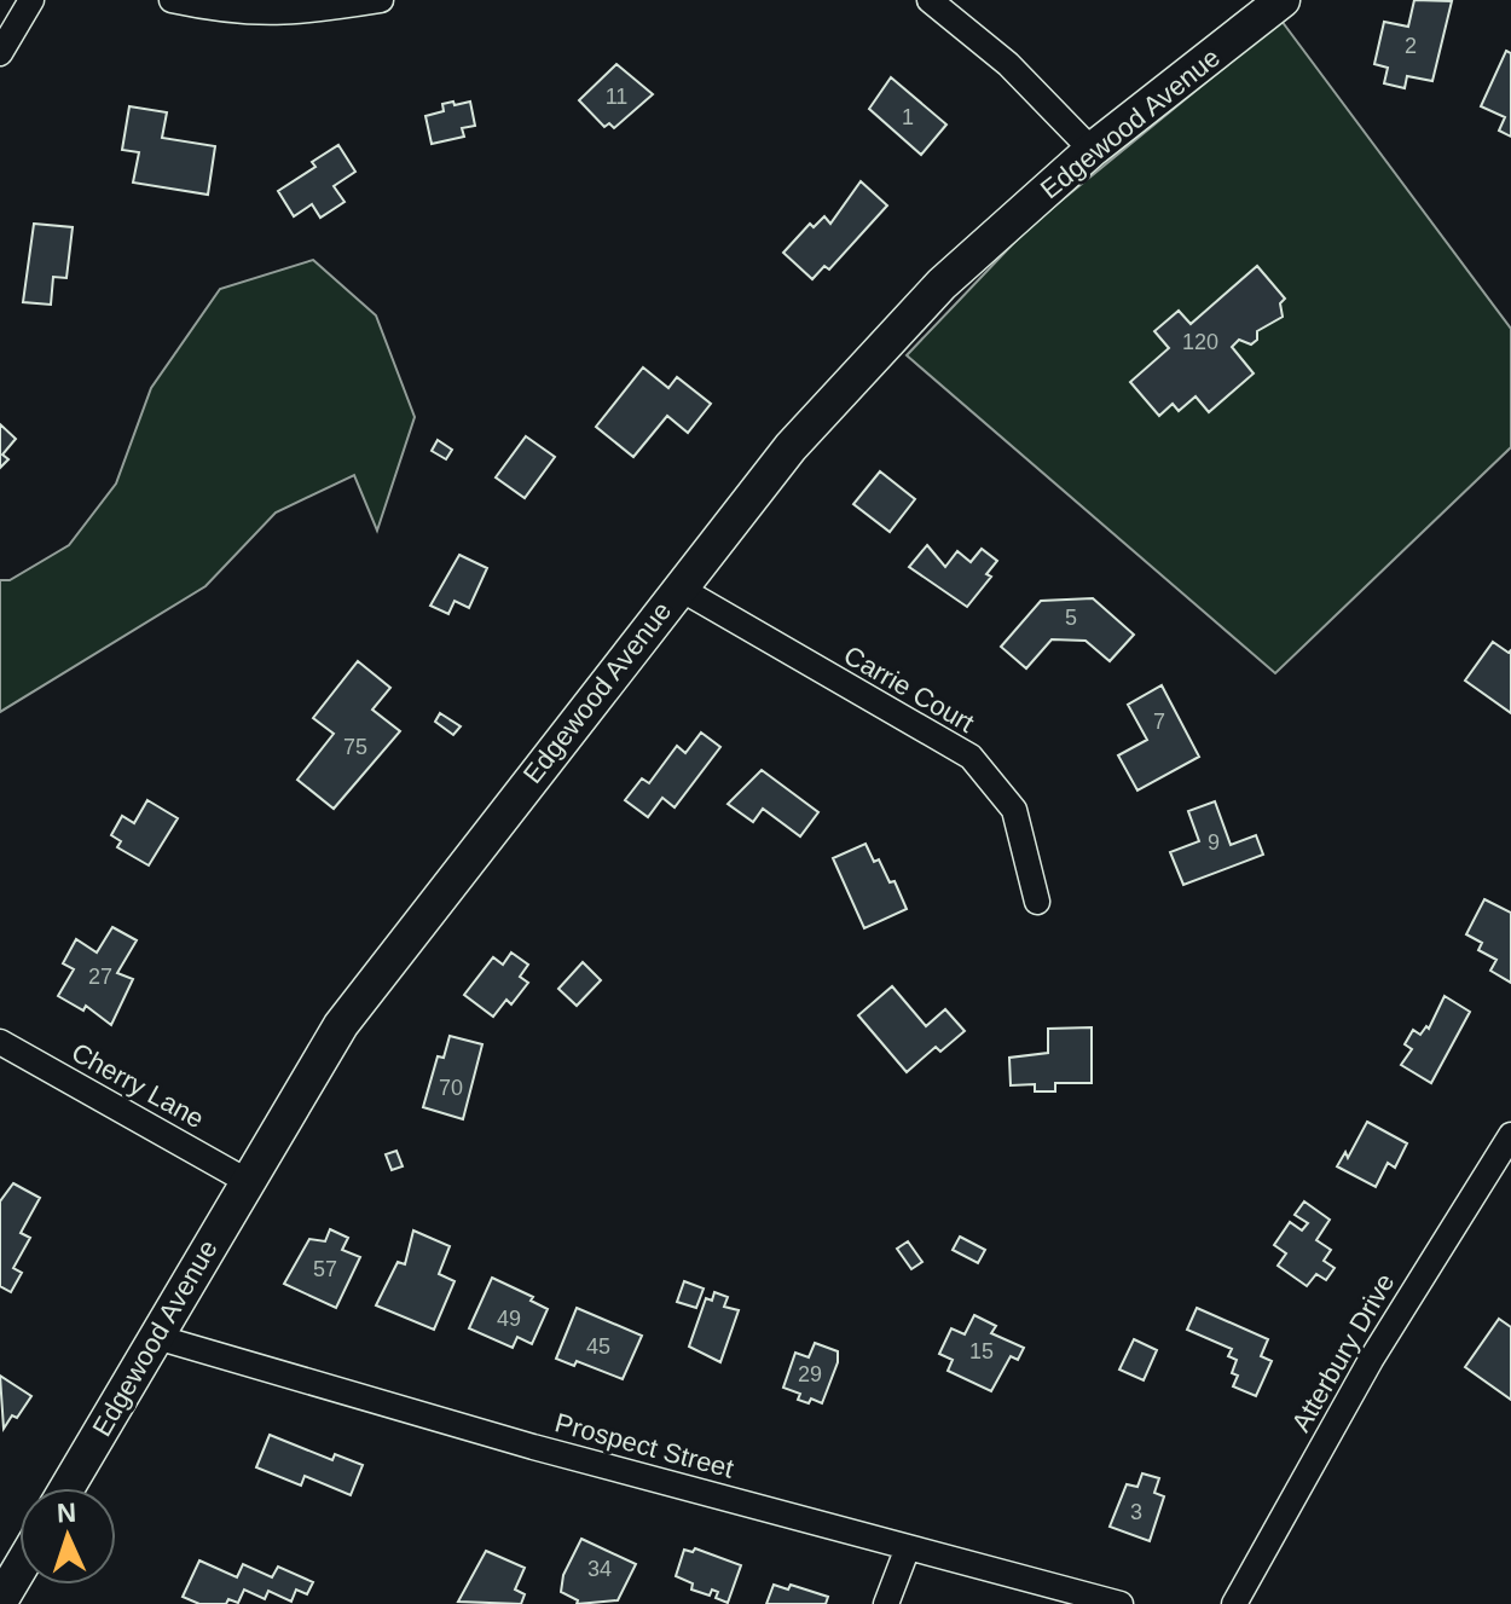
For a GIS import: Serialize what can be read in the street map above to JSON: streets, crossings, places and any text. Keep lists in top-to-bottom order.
{
  "streets": {
    "main road": ["Edgewood Avenue"],
    "street": [
      "Carrie Court",
      "Cherry Lane",
      "Atterbury Drive",
      "Prospect Street"
    ]
  },
  "crossings": [
    ["Edgewood Avenue", "Carrie Court"],
    ["Edgewood Avenue", "Cherry Lane"],
    ["Edgewood Avenue", "Prospect Street"]
  ],
  "house_numbers": [
    "2",
    "11",
    "1",
    "120",
    "5",
    "7",
    "75",
    "9",
    "27",
    "70",
    "57",
    "49",
    "45",
    "15",
    "29",
    "3",
    "34"
  ],
  "north": "top"
}
